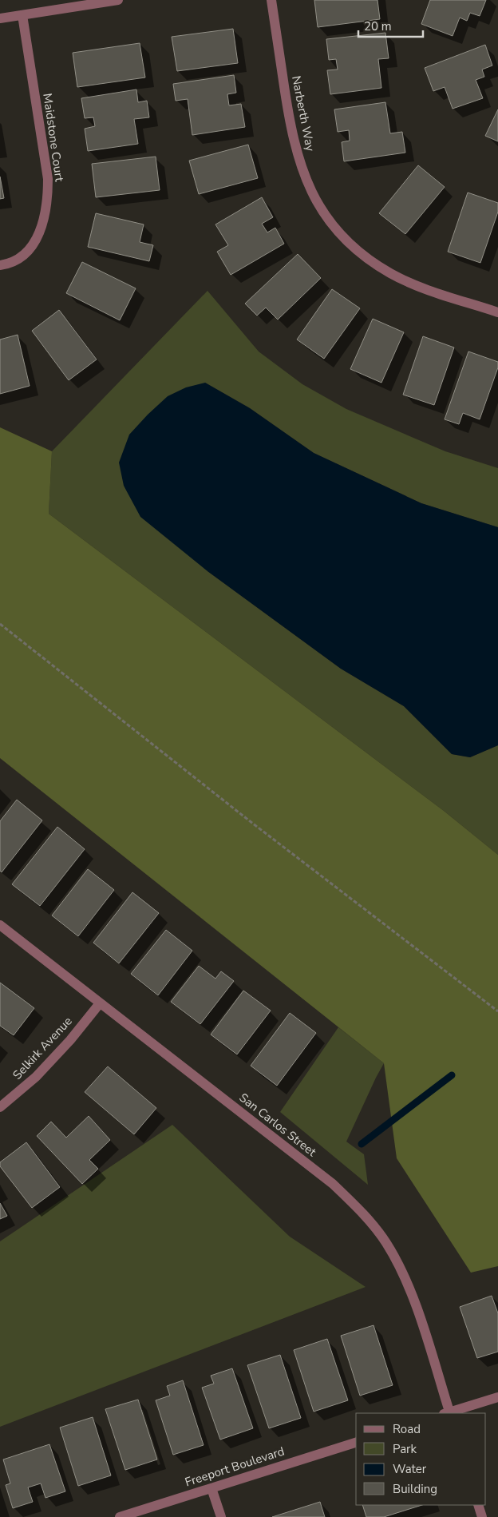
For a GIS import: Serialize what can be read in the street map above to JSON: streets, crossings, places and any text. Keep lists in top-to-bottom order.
{
  "streets": {
    "street": [
      "Narberth Way",
      "Maidstone Court",
      "Selkirk Avenue",
      "San Carlos Street",
      "Freeport Boulevard"
    ]
  },
  "crossings": [
    ["Selkirk Avenue", "San Carlos Street"]
  ],
  "legend": [
    "Road",
    "Park",
    "Water",
    "Building"
  ],
  "scale_bar": "20 m"
}
